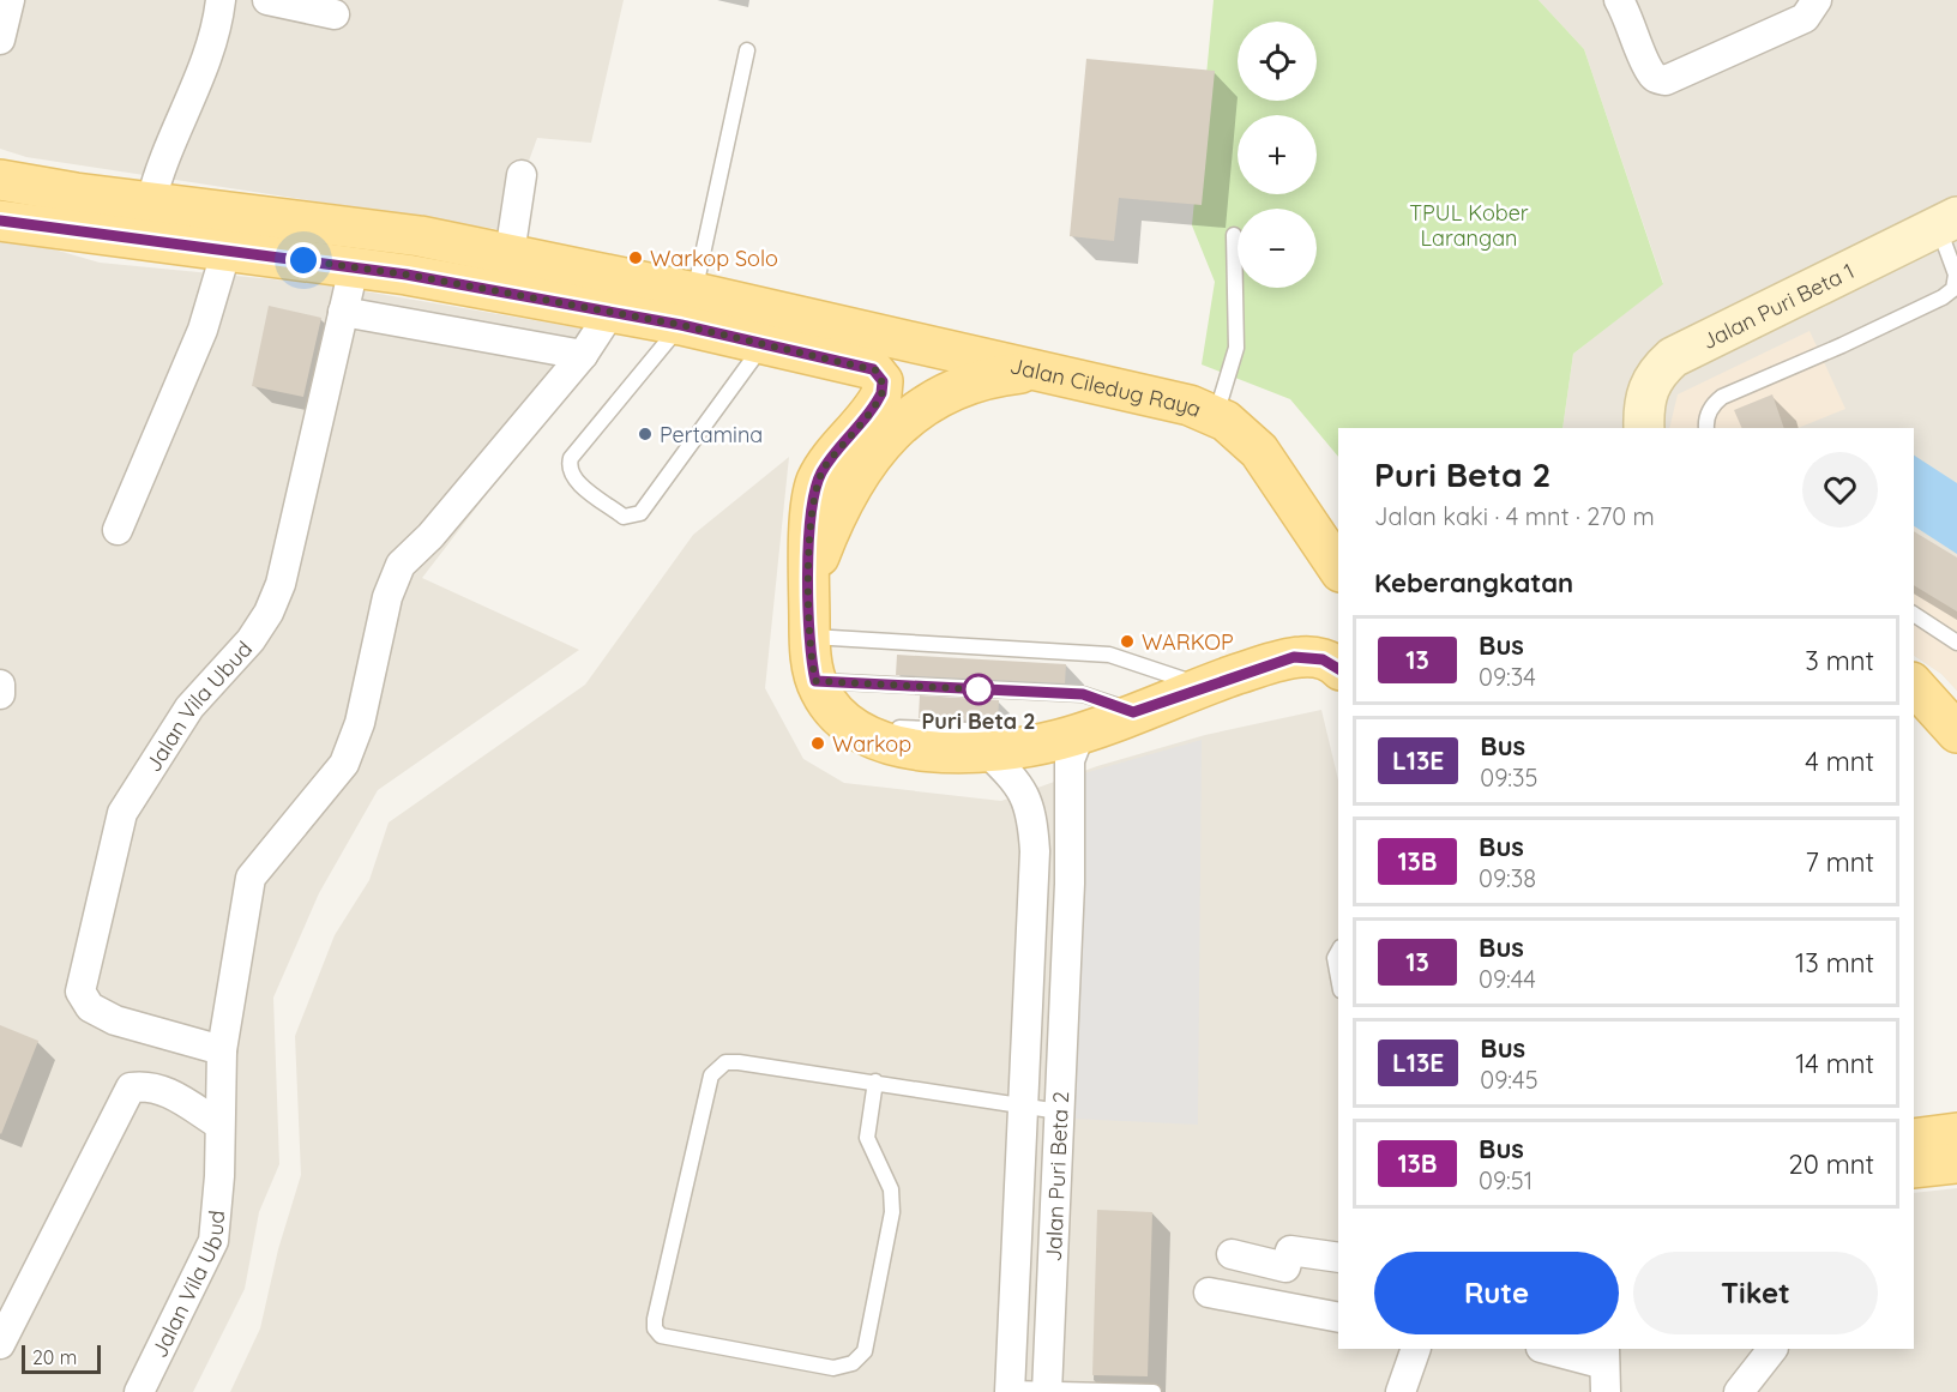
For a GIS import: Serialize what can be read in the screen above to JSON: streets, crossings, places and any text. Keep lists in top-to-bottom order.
{
  "streets": {
    "main road": ["Jalan Ciledug Raya"],
    "street": ["Jalan Puri Beta 1", "Jalan Vila Ubud", "Jalan Puri Beta 2"]
  },
  "parks": ["TPUL Kober Larangan"],
  "places": [
    "Warkop Solo",
    "Pertamina",
    "WARKOP",
    "Puri Beta 2",
    "Warkop"
  ],
  "lines": ["bus line 13"],
  "scale_bar": "20 m",
  "page": {
    "map_buttons": ["+", "−"],
    "heading": [
      ["Puri Beta 2", "Jalan kaki · 4 mnt · 270 m"],
      "Keberangkatan"
    ],
    "list": [
      {
        "mark": "13",
        "name": "Bus",
        "note": "09:34",
        "value": "3 mnt"
      },
      {
        "mark": "L13E",
        "name": "Bus",
        "note": "09:35",
        "value": "4 mnt"
      },
      {
        "mark": "13B",
        "name": "Bus",
        "note": "09:38",
        "value": "7 mnt"
      },
      {
        "mark": "13",
        "name": "Bus",
        "note": "09:44",
        "value": "13 mnt"
      },
      {
        "mark": "L13E",
        "name": "Bus",
        "note": "09:45",
        "value": "14 mnt"
      },
      {
        "mark": "13B",
        "name": "Bus",
        "note": "09:51",
        "value": "20 mnt"
      }
    ],
    "buttons": ["Rute", "Tiket"],
    "scale": "20 m"
  }
}
